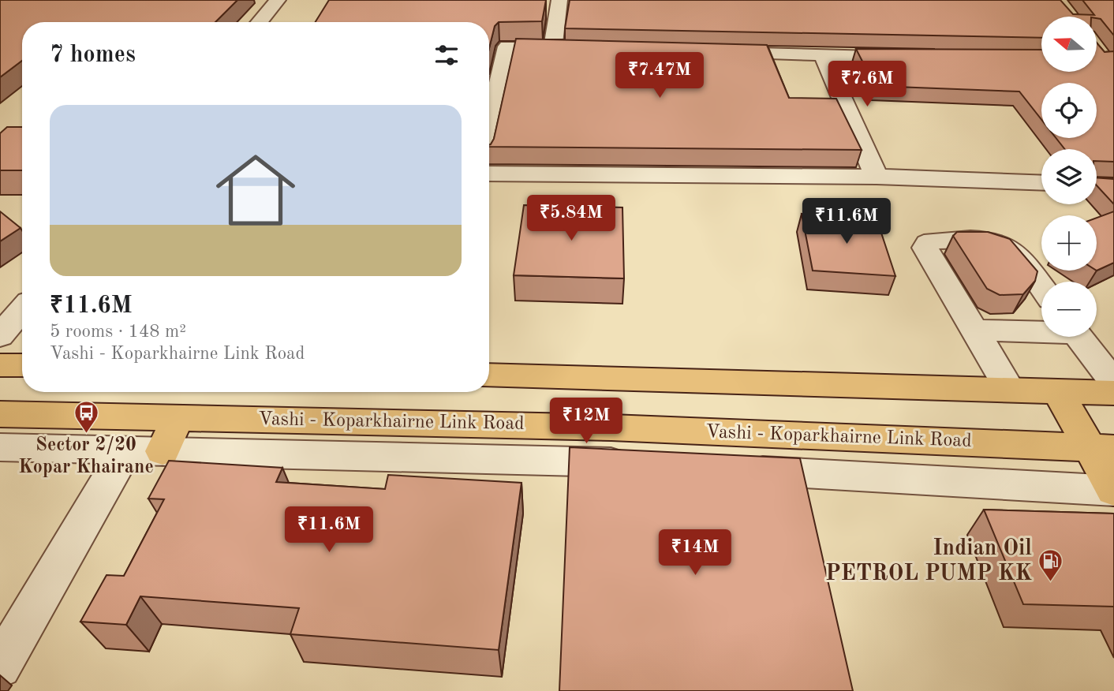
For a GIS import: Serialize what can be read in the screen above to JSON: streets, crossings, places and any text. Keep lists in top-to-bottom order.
{
  "streets": {
    "main road": ["Vashi - Koparkhairne Link Road"]
  },
  "places": {
    "bus stop": ["Sector 2/20 Kopar Khairane"],
    "fuel station": ["Indian Oil PETROL PUMP KK"]
  },
  "north": "left",
  "page": {
    "map_buttons": ["+", "−"],
    "heading": "7 homes",
    "price": [
      "₹7.47M",
      "₹7.6M",
      "₹5.84M",
      "₹11.6M",
      "₹12M",
      "₹11.6M",
      "₹14M"
    ],
    "list": [
      {
        "name": "₹11.6M",
        "note": "5 rooms · 148 m² · Vashi - Koparkhairne Link Road"
      }
    ]
  }
}
